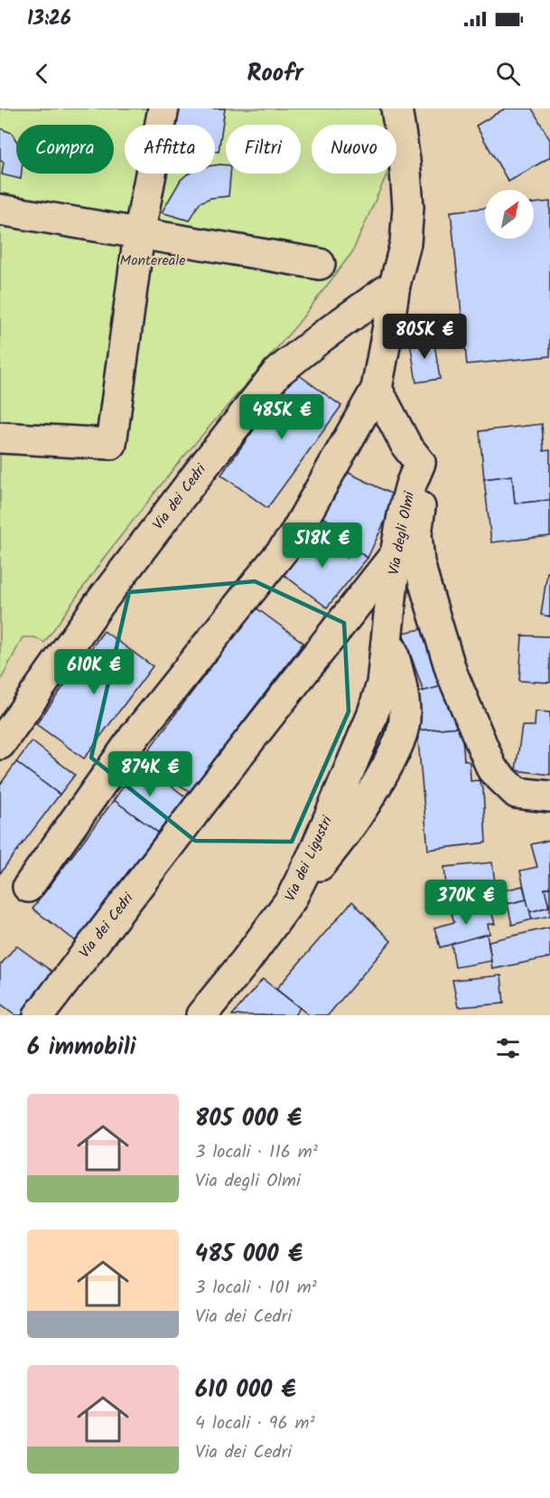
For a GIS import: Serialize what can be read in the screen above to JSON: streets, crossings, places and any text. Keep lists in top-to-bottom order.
{
  "streets": {
    "street": ["Via dei Cedri", "Via degli Olmi", "Via dei Ligustri"]
  },
  "crossings": [
    ["Via dei Cedri", "Via degli Olmi"],
    ["Via degli Olmi", "Via dei Ligustri"]
  ],
  "parks": ["Montereale"],
  "north": "top right",
  "page": {
    "status": "13:26",
    "header": "Roofr",
    "chip": [
      "Compra",
      "Affitta",
      "Filtri",
      "Nuovo"
    ],
    "price": [
      "805K €",
      "485K €",
      "518K €",
      "610K €",
      "874K €",
      "370K €"
    ],
    "heading": "6 immobili",
    "list": [
      {
        "name": "805 000 €",
        "note": "3 locali · 116 m² · Via degli Olmi"
      },
      {
        "name": "485 000 €",
        "note": "3 locali · 101 m² · Via dei Cedri"
      },
      {
        "name": "610 000 €",
        "note": "4 locali · 96 m² · Via dei Cedri"
      }
    ]
  }
}
